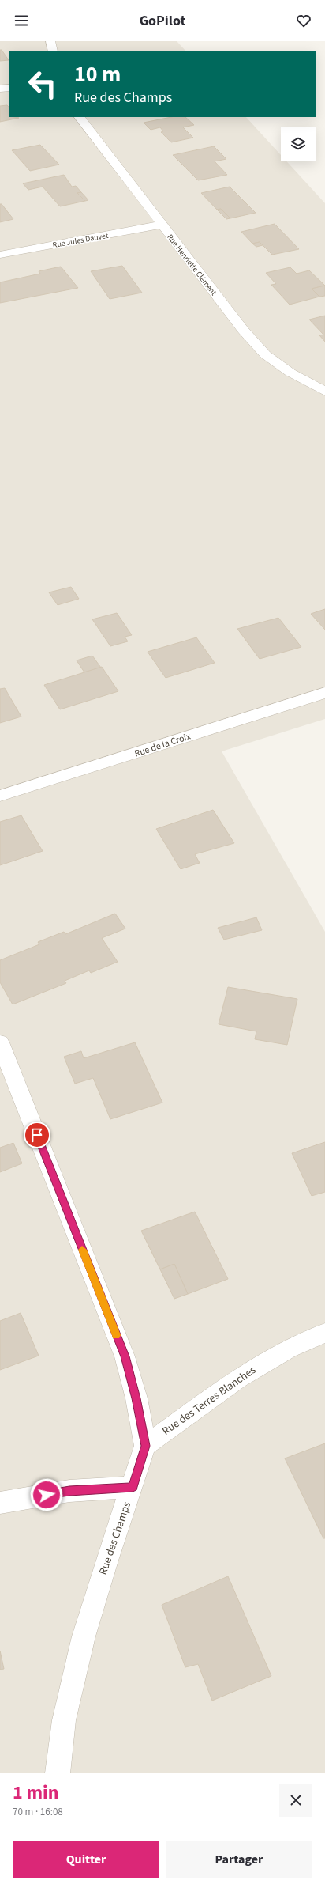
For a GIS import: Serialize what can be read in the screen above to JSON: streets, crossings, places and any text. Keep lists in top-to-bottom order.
{
  "streets": {
    "street": [
      "Rue Jules Dauvet",
      "Rue Henriette Clément",
      "Rue de la Croix",
      "Rue des Terres Blanches",
      "Rue des Champs"
    ]
  },
  "crossings": [
    ["Rue Jules Dauvet", "Rue Henriette Clément"],
    ["Rue des Terres Blanches", "Rue des Champs"]
  ],
  "page": {
    "header": "GoPilot",
    "turn": ["10 m", "Rue des Champs"],
    "heading": ["1 min", "70 m · 16:08"],
    "buttons": ["Quitter", "Partager"]
  }
}
